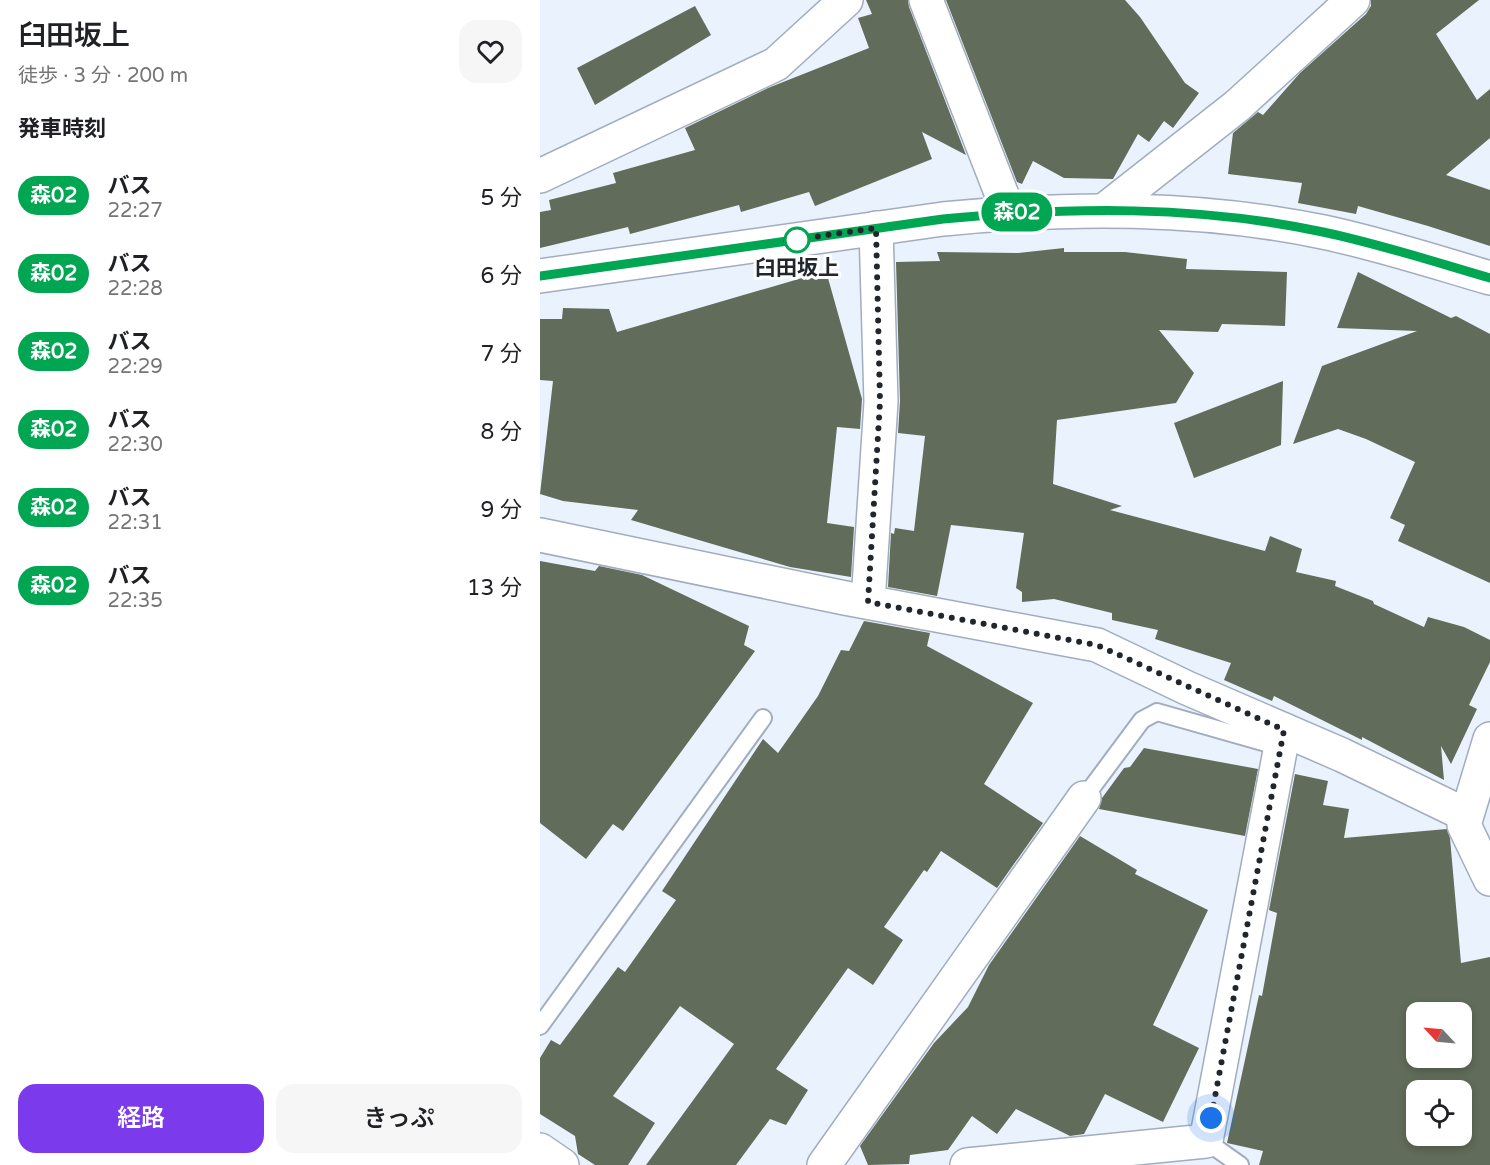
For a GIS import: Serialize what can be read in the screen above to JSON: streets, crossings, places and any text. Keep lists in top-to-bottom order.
{
  "places": ["臼田坂上"],
  "lines": ["bus line 森02"],
  "north": "top left",
  "page": {
    "heading": [
      ["臼田坂上", "徒歩 · 3 分 · 200 m"],
      "発車時刻"
    ],
    "on_map": "森02",
    "list": [
      {
        "mark": "森02",
        "name": "バス",
        "note": "22:27",
        "value": "5 分"
      },
      {
        "mark": "森02",
        "name": "バス",
        "note": "22:28",
        "value": "6 分"
      },
      {
        "mark": "森02",
        "name": "バス",
        "note": "22:29",
        "value": "7 分"
      },
      {
        "mark": "森02",
        "name": "バス",
        "note": "22:30",
        "value": "8 分"
      },
      {
        "mark": "森02",
        "name": "バス",
        "note": "22:31",
        "value": "9 分"
      },
      {
        "mark": "森02",
        "name": "バス",
        "note": "22:35",
        "value": "13 分"
      }
    ],
    "buttons": ["経路", "きっぷ"]
  }
}
